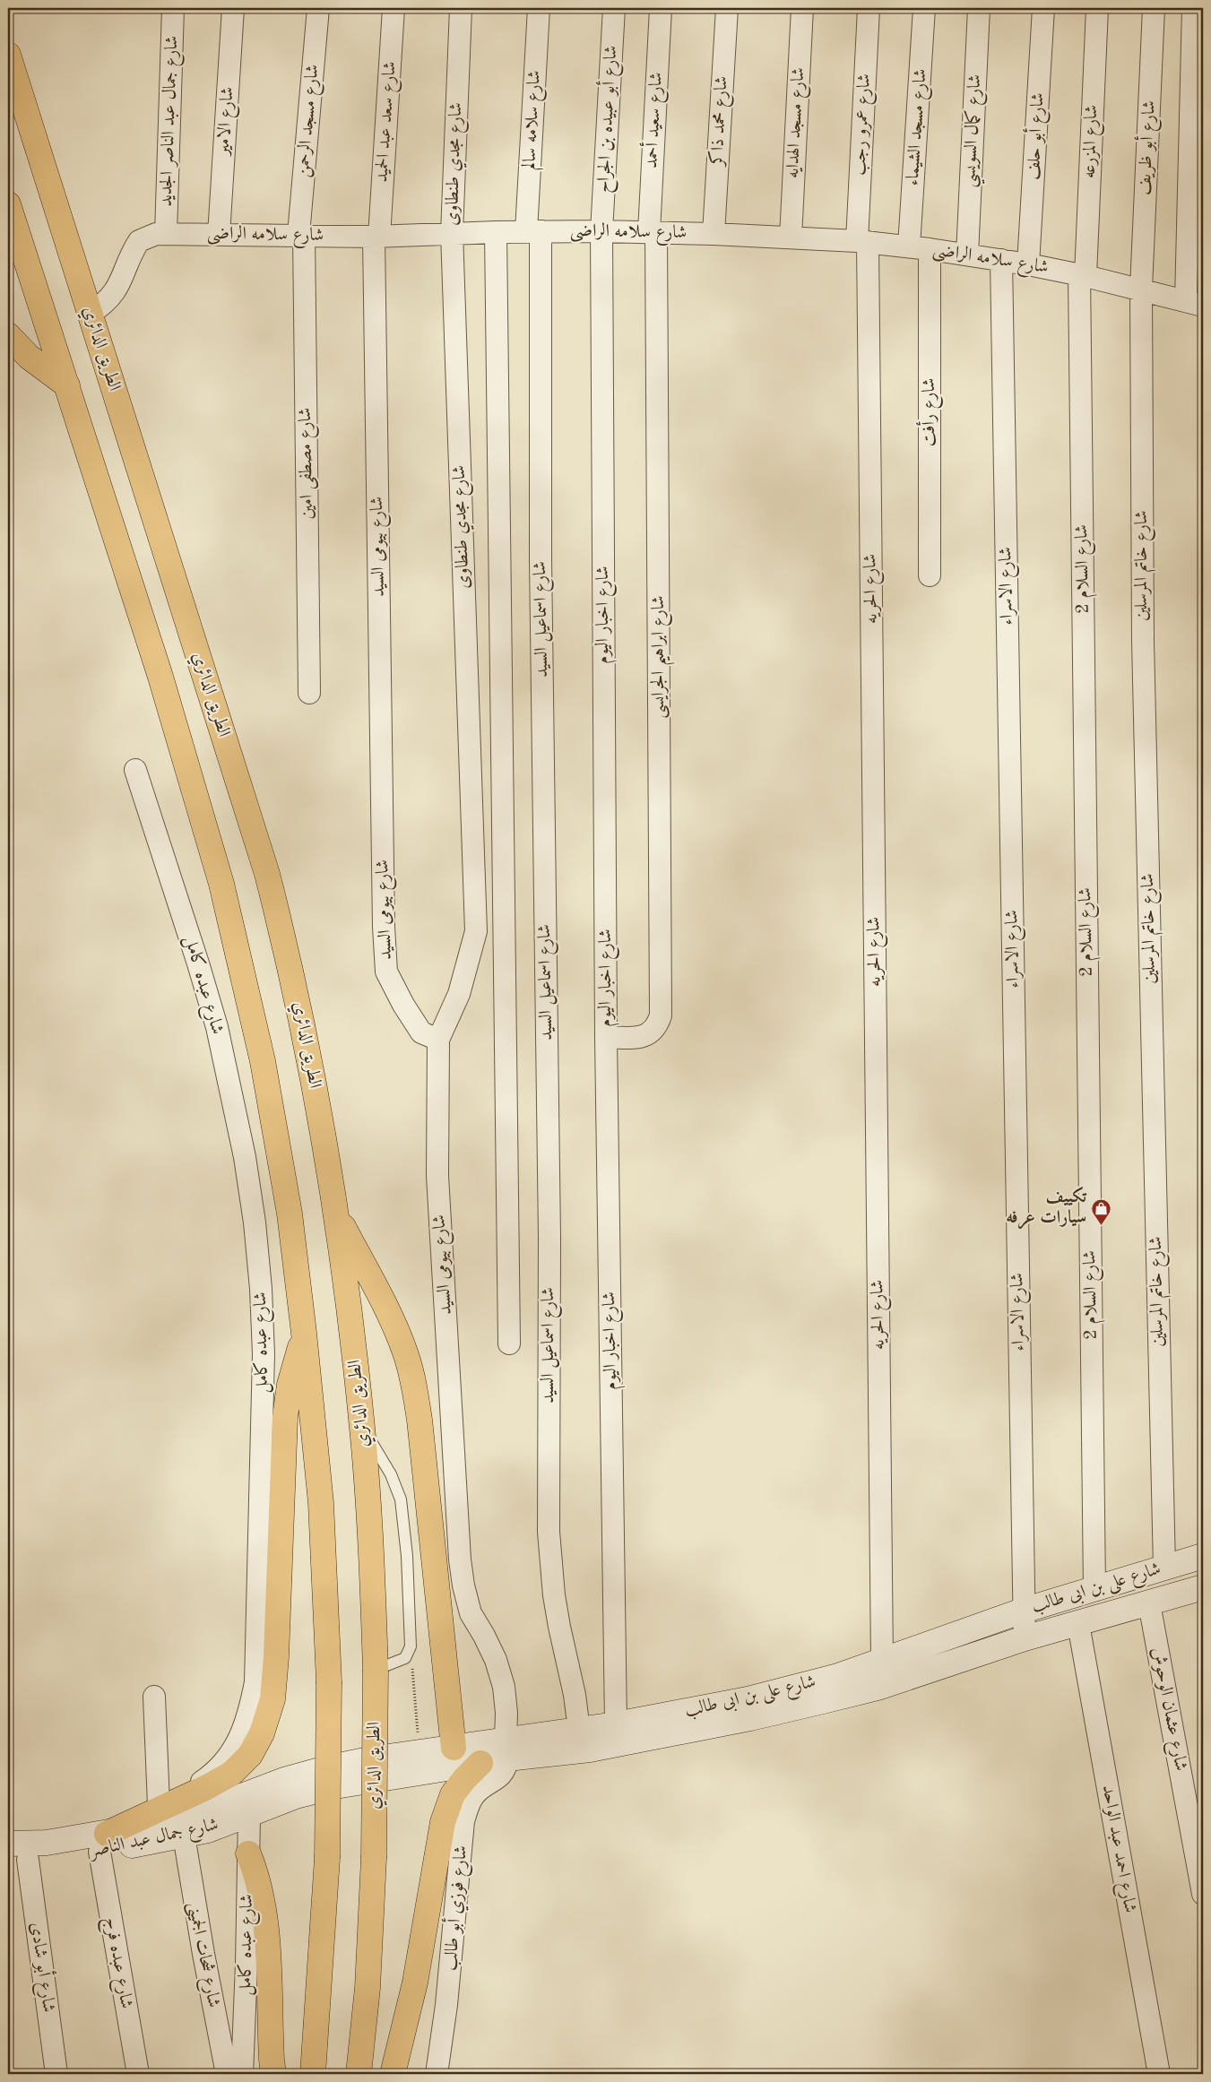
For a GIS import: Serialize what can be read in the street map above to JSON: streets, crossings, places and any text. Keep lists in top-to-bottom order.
{
  "streets": {
    "highway": ["الطريق الدائري"],
    "street": [
      "شارع أبو عبيده بن الجراح",
      "شارع سلامه سالم",
      "شارع سعيد أحمد",
      "شارع جمال عبد الناصر الجديد",
      "شارع الامير",
      "شارع مسجد الرحمن",
      "شارع محمد ذاكر",
      "شارع سعد عبد الحميد",
      "شارع مسجد الهدايه",
      "شارع عمرو رجب",
      "شارع مسجد الشيماء",
      "شارع كمال السويسي",
      "شارع أبو حلف",
      "شارع المزرعه",
      "شارع أبو ظريف",
      "شارع مجدي طنطاوى",
      "شارع سلامه الراضى",
      "شارع رأفت",
      "شارع مصطفى امين",
      "شارع بيومى السيد",
      "شارع خاتم المرسلين",
      "شارع السلام 2",
      "شارع الاسراء",
      "شارع الحريه",
      "شارع اخبار اليوم",
      "شارع اسماعيل السيد",
      "شارع ابراهيم الجرايسى",
      "شارع عبده كامل",
      "شارع على بن ابى طالب",
      "شارع عثمان الوحوش",
      "شارع جمال عبد الناصر",
      "شارع احمد عبد الواحد",
      "شارع فوزي أبو طالب",
      "شارع شحات الجمينى",
      "شارع عبده فرج",
      "شارع أبو شادى"
    ]
  },
  "crossings": [
    ["شارع أبو عبيده بن الجراح", "شارع سلامه الراضى"],
    ["شارع أبو عبيده بن الجراح", "شارع اخبار اليوم"],
    ["شارع سلامه سالم", "شارع سلامه الراضى"],
    ["شارع سلامه سالم", "شارع اسماعيل السيد"],
    ["شارع سعيد أحمد", "شارع سلامه الراضى"],
    ["شارع سعيد أحمد", "شارع ابراهيم الجرايسى"],
    ["شارع جمال عبد الناصر الجديد", "شارع سلامه الراضى"],
    ["شارع الامير", "شارع سلامه الراضى"],
    ["شارع مسجد الرحمن", "شارع سلامه الراضى"],
    ["شارع مسجد الرحمن", "شارع مصطفى امين"],
    ["شارع محمد ذاكر", "شارع سلامه الراضى"],
    ["شارع سعد عبد الحميد", "شارع سلامه الراضى"],
    ["شارع سعد عبد الحميد", "شارع بيومى السيد"],
    ["شارع مسجد الهدايه", "شارع سلامه الراضى"],
    ["شارع عمرو رجب", "شارع سلامه الراضى"],
    ["شارع عمرو رجب", "شارع الحريه"],
    ["شارع مسجد الشيماء", "شارع سلامه الراضى"],
    ["شارع مسجد الشيماء", "شارع رأفت"],
    ["شارع كمال السويسي", "شارع سلامه الراضى"],
    ["شارع أبو حلف", "شارع سلامه الراضى"],
    ["شارع المزرعه", "شارع سلامه الراضى"],
    ["شارع المزرعه", "شارع السلام 2"],
    ["شارع أبو ظريف", "شارع سلامه الراضى"],
    ["شارع أبو ظريف", "شارع خاتم المرسلين"],
    ["شارع مجدي طنطاوى", "شارع سلامه الراضى"],
    ["شارع مجدي طنطاوى", "شارع بيومى السيد"],
    ["شارع سلامه الراضى", "الطريق الدائري"],
    ["شارع سلامه الراضى", "شارع رأفت"],
    ["شارع سلامه الراضى", "شارع مصطفى امين"],
    ["شارع سلامه الراضى", "شارع بيومى السيد"],
    ["شارع سلامه الراضى", "شارع خاتم المرسلين"],
    ["شارع سلامه الراضى", "شارع السلام 2"],
    ["شارع سلامه الراضى", "شارع الاسراء"],
    ["شارع سلامه الراضى", "شارع الحريه"],
    ["شارع سلامه الراضى", "شارع اخبار اليوم"],
    ["شارع سلامه الراضى", "شارع اسماعيل السيد"],
    ["شارع سلامه الراضى", "شارع ابراهيم الجرايسى"],
    ["شارع بيومى السيد", "شارع على بن ابى طالب"],
    ["شارع بيومى السيد", "شارع فوزي أبو طالب"],
    ["شارع خاتم المرسلين", "شارع على بن ابى طالب"],
    ["شارع السلام 2", "شارع على بن ابى طالب"],
    ["شارع الاسراء", "شارع على بن ابى طالب"],
    ["شارع الحريه", "شارع على بن ابى طالب"],
    ["شارع اخبار اليوم", "شارع ابراهيم الجرايسى"],
    ["شارع اخبار اليوم", "شارع على بن ابى طالب"],
    ["شارع اسماعيل السيد", "شارع على بن ابى طالب"],
    ["شارع عبده كامل", "شارع جمال عبد الناصر"],
    ["شارع عبده كامل", "شارع عبده فرج"],
    ["شارع على بن ابى طالب", "شارع عثمان الوحوش"],
    ["شارع على بن ابى طالب", "شارع جمال عبد الناصر"],
    ["شارع على بن ابى طالب", "شارع احمد عبد الواحد"],
    ["شارع على بن ابى طالب", "شارع فوزي أبو طالب"],
    ["شارع جمال عبد الناصر", "شارع شحات الجمينى"],
    ["شارع جمال عبد الناصر", "شارع عبده فرج"],
    ["شارع جمال عبد الناصر", "شارع أبو شادى"]
  ],
  "places": {
    "shop": ["تكييف سيارات عرفه"]
  }
}
